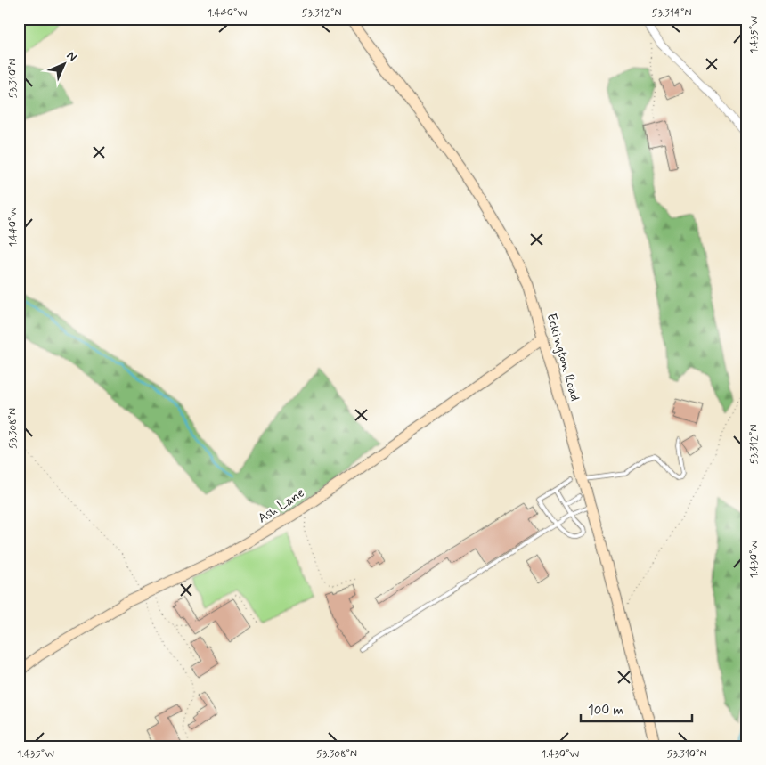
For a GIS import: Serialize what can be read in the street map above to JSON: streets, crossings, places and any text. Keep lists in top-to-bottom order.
{
  "streets": {
    "main road": ["Eckington Road", "Ash Lane"]
  },
  "crossings": [
    ["Eckington Road", "Ash Lane"]
  ],
  "scale_bar": "100 m",
  "north": "top right",
  "coordinates": [
    "1.440°W",
    "53.312°N",
    "53.314°N",
    "1.435°W",
    "53.310°N",
    "53.308°N",
    "1.430°W"
  ]
}
